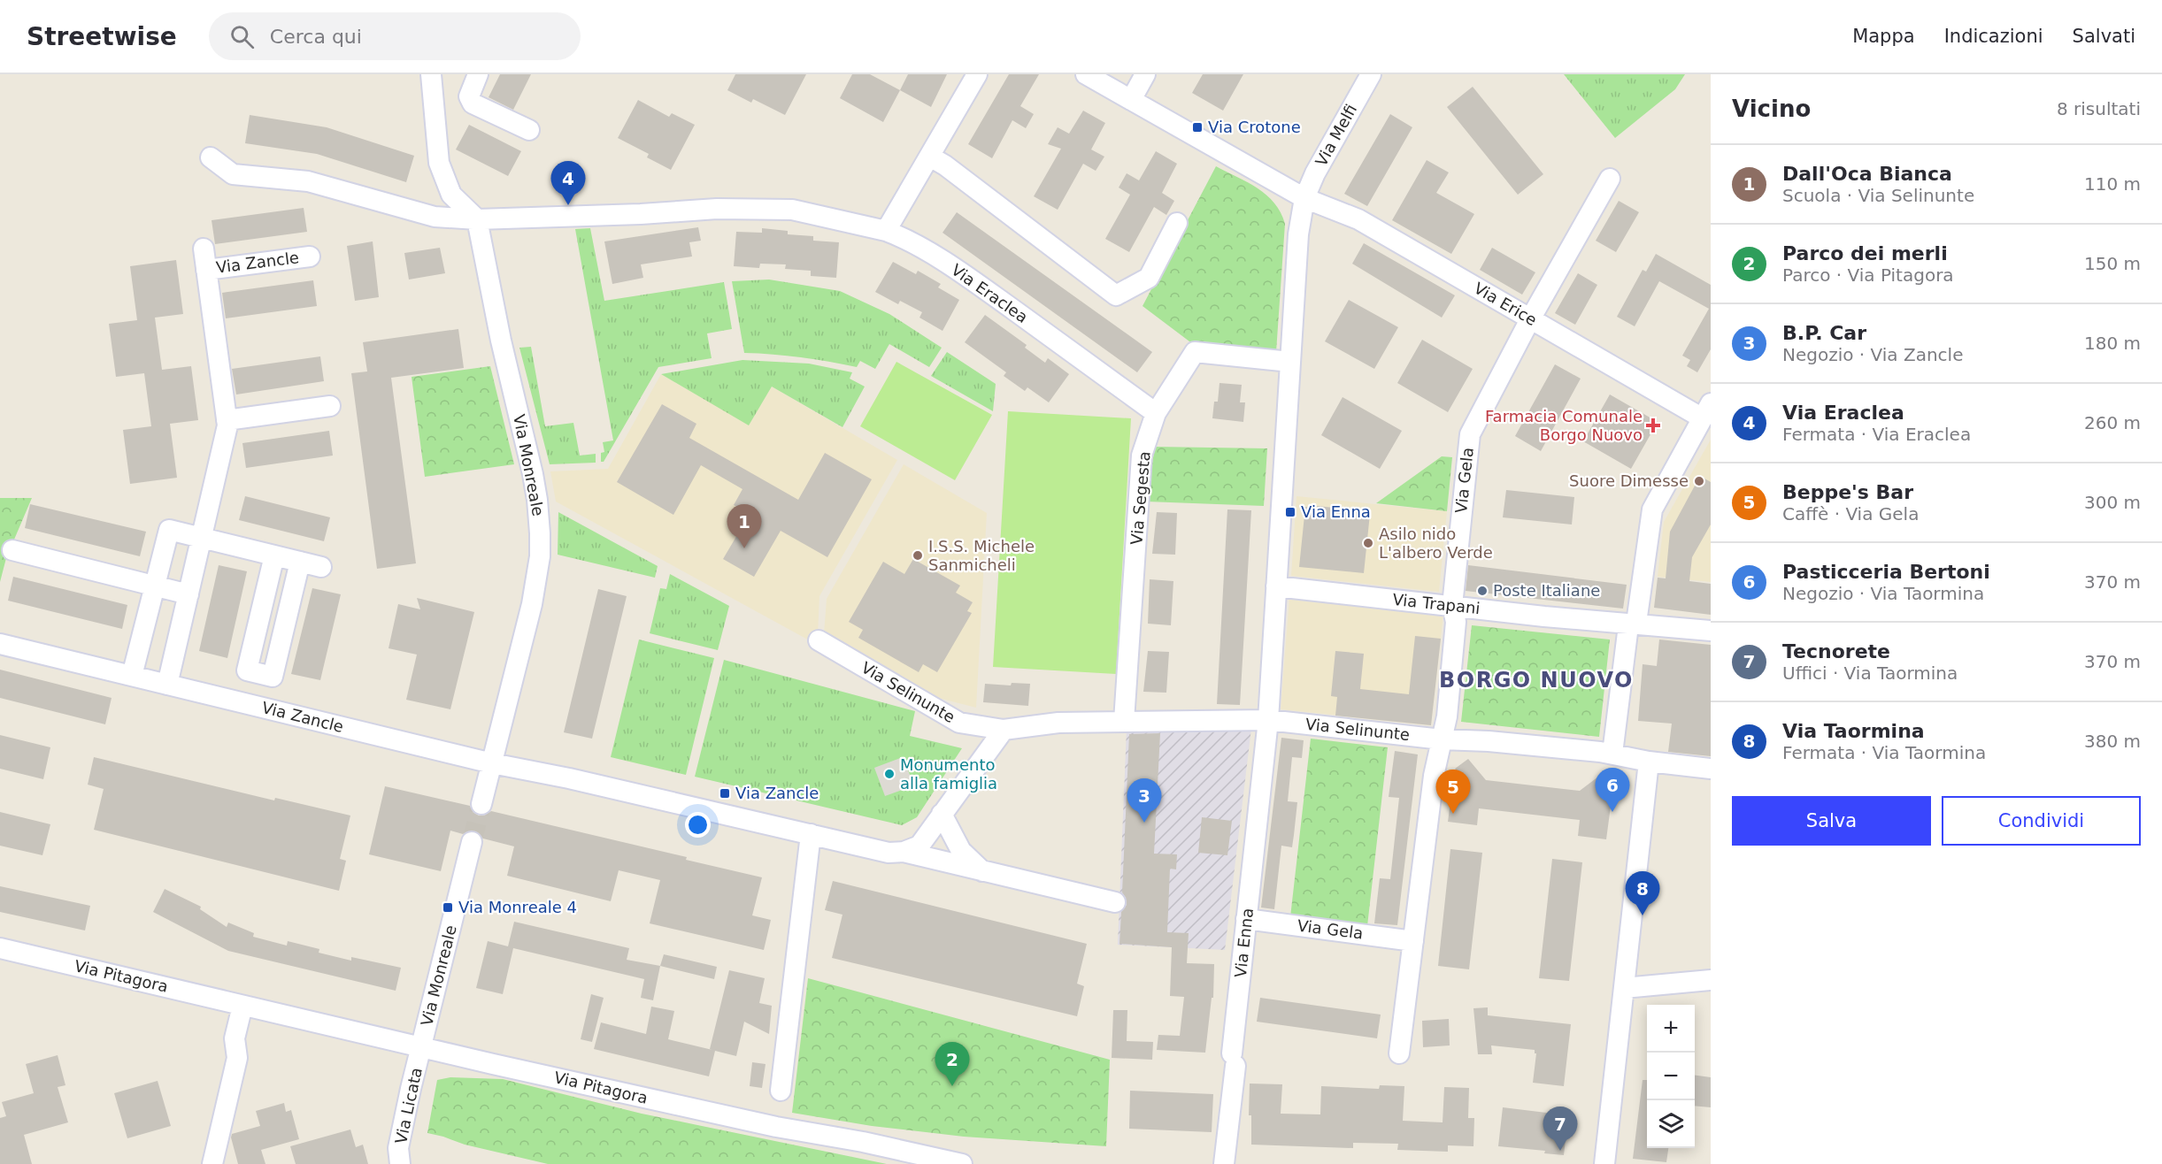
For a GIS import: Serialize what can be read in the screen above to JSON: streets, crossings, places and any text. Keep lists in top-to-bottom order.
{
  "streets": {
    "street": [
      "Via Melfi",
      "Via Zancle",
      "Via Eraclea",
      "Via Erice",
      "Via Monreale",
      "Via Gela",
      "Via Segesta",
      "Via Trapani",
      "Via Selinunte",
      "Via Enna",
      "Via Pitagora",
      "Via Licata"
    ]
  },
  "crossings": [
    ["Via Melfi", "Via Erice"],
    ["Via Melfi", "Via Enna"],
    ["Via Zancle", "Via Monreale"],
    ["Via Eraclea", "Via Monreale"],
    ["Via Eraclea", "Via Segesta"],
    ["Via Erice", "Via Gela"],
    ["Via Erice", "Via Enna"],
    ["Via Monreale", "Via Pitagora"],
    ["Via Monreale", "Via Licata"],
    ["Via Gela", "Via Trapani"],
    ["Via Gela", "Via Selinunte"],
    ["Via Gela", "Via Enna"],
    ["Via Segesta", "Via Selinunte"],
    ["Via Segesta", "Via Enna"],
    ["Via Trapani", "Via Enna"],
    ["Via Selinunte", "Via Enna"],
    ["Via Pitagora", "Via Licata"]
  ],
  "districts": ["BORGO NUOVO"],
  "places": {
    "transit": [
      "Via Crotone",
      "Via Enna",
      "Via Zancle",
      "Via Monreale 4"
    ],
    "health": ["Farmacia Comunale Borgo Nuovo"],
    "other": [
      "Suore Dimesse",
      "Asilo nido L'albero Verde",
      "I.S.S. Michele Sanmicheli",
      "Poste Italiane",
      "Monumento alla famiglia"
    ]
  },
  "page": {
    "header": "Streetwise",
    "search": "Cerca qui",
    "nav": ["Mappa", "Indicazioni", "Salvati"],
    "heading": ["Vicino", "8 risultati"],
    "list": [
      {
        "mark": "1",
        "name": "Dall'Oca Bianca",
        "note": "Scuola · Via Selinunte",
        "value": "110 m"
      },
      {
        "mark": "2",
        "name": "Parco dei merli",
        "note": "Parco · Via Pitagora",
        "value": "150 m"
      },
      {
        "mark": "3",
        "name": "B.P. Car",
        "note": "Negozio · Via Zancle",
        "value": "180 m"
      },
      {
        "mark": "4",
        "name": "Via Eraclea",
        "note": "Fermata · Via Eraclea",
        "value": "260 m"
      },
      {
        "mark": "5",
        "name": "Beppe's Bar",
        "note": "Caffè · Via Gela",
        "value": "300 m"
      },
      {
        "mark": "6",
        "name": "Pasticceria Bertoni",
        "note": "Negozio · Via Taormina",
        "value": "370 m"
      },
      {
        "mark": "7",
        "name": "Tecnorete",
        "note": "Uffici · Via Taormina",
        "value": "370 m"
      },
      {
        "mark": "8",
        "name": "Via Taormina",
        "note": "Fermata · Via Taormina",
        "value": "380 m"
      }
    ],
    "pins": [
      "4",
      "1",
      "6",
      "5",
      "3",
      "8",
      "2",
      "7"
    ],
    "buttons": ["Salva", "Condividi"],
    "map_buttons": ["+", "−"]
  }
}
